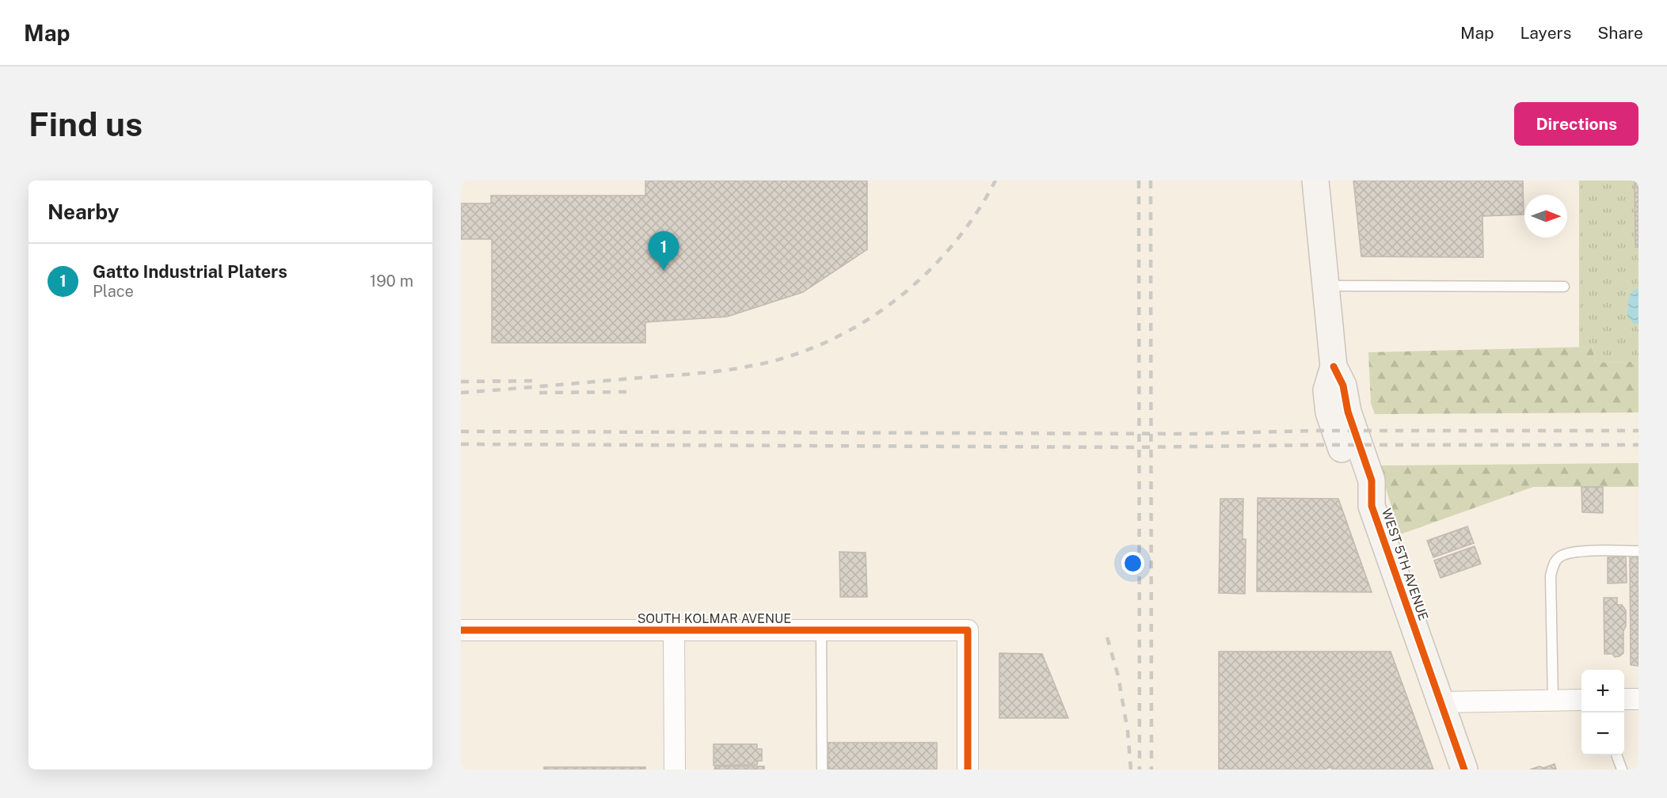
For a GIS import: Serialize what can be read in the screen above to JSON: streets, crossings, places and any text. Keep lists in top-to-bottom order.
{
  "streets": {
    "street": ["WEST 5TH AVENUE", "SOUTH KOLMAR AVENUE"]
  },
  "north": "right",
  "page": {
    "header": "Map",
    "nav": ["Map", "Layers", "Share"],
    "buttons": "Directions",
    "title": "Find us",
    "heading": "Nearby",
    "pins": "1",
    "list": [
      {
        "mark": "1",
        "name": "Gatto Industrial Platers",
        "note": "Place",
        "value": "190 m"
      }
    ],
    "map_buttons": ["+", "−"]
  }
}
